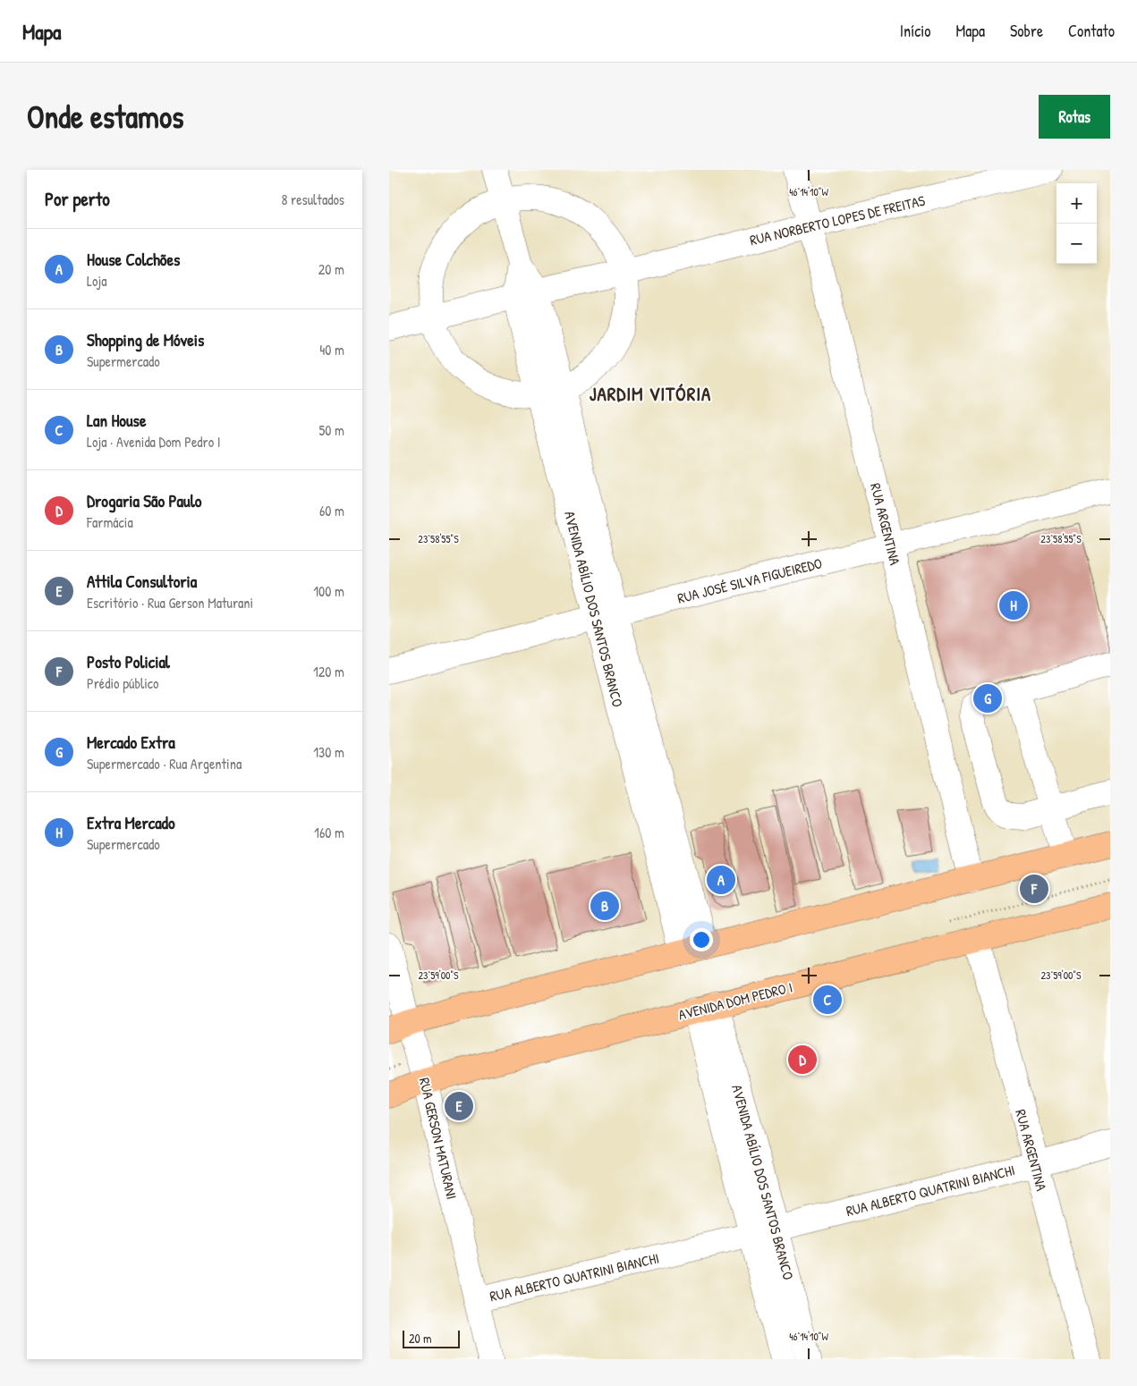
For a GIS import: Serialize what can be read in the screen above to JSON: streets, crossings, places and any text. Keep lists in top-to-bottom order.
{
  "streets": {
    "main road": ["AVENIDA DOM PEDRO I"],
    "street": [
      "RUA NORBERTO LOPES DE FREITAS",
      "RUA ARGENTINA",
      "RUA JOSÉ SILVA FIGUEIREDO",
      "AVENIDA ABÍLIO DOS SANTOS BRANCO",
      "RUA GERSON MATURANI",
      "RUA ALBERTO QUATRINI BIANCHI"
    ]
  },
  "crossings": [
    ["RUA NORBERTO LOPES DE FREITAS", "RUA ARGENTINA"],
    ["RUA NORBERTO LOPES DE FREITAS", "AVENIDA ABÍLIO DOS SANTOS BRANCO"],
    ["RUA ARGENTINA", "RUA JOSÉ SILVA FIGUEIREDO"],
    ["RUA ARGENTINA", "AVENIDA DOM PEDRO I"],
    ["RUA ARGENTINA", "RUA ALBERTO QUATRINI BIANCHI"],
    ["RUA JOSÉ SILVA FIGUEIREDO", "AVENIDA ABÍLIO DOS SANTOS BRANCO"],
    ["AVENIDA ABÍLIO DOS SANTOS BRANCO", "AVENIDA DOM PEDRO I"],
    ["AVENIDA ABÍLIO DOS SANTOS BRANCO", "RUA ALBERTO QUATRINI BIANCHI"],
    ["AVENIDA DOM PEDRO I", "RUA GERSON MATURANI"],
    ["RUA GERSON MATURANI", "RUA ALBERTO QUATRINI BIANCHI"]
  ],
  "districts": ["JARDIM VITÓRIA"],
  "scale_bar": "20 m",
  "page": {
    "header": "Mapa",
    "nav": [
      "Início",
      "Mapa",
      "Sobre",
      "Contato"
    ],
    "buttons": "Rotas",
    "title": "Onde estamos",
    "heading": ["Por perto", "8 resultados"],
    "map_buttons": ["+", "−"],
    "list": [
      {
        "mark": "A",
        "name": "House Colchões",
        "note": "Loja",
        "value": "20 m"
      },
      {
        "mark": "B",
        "name": "Shopping de Móveis",
        "note": "Supermercado",
        "value": "40 m"
      },
      {
        "mark": "C",
        "name": "Lan House",
        "note": "Loja · Avenida Dom Pedro I",
        "value": "50 m"
      },
      {
        "mark": "D",
        "name": "Drogaria São Paulo",
        "note": "Farmácia",
        "value": "60 m"
      },
      {
        "mark": "E",
        "name": "Attila Consultoria",
        "note": "Escritório · Rua Gerson Maturani",
        "value": "100 m"
      },
      {
        "mark": "F",
        "name": "Posto Policial",
        "note": "Prédio público",
        "value": "120 m"
      },
      {
        "mark": "G",
        "name": "Mercado Extra",
        "note": "Supermercado · Rua Argentina",
        "value": "130 m"
      },
      {
        "mark": "H",
        "name": "Extra Mercado",
        "note": "Supermercado",
        "value": "160 m"
      }
    ],
    "pins": [
      "H",
      "G",
      "A",
      "F",
      "B",
      "C",
      "D",
      "E"
    ],
    "scale": "20 m"
  },
  "coordinates": ["46°14'10\"W", "23°58'55\"S", "23°59'00\"S"]
}
